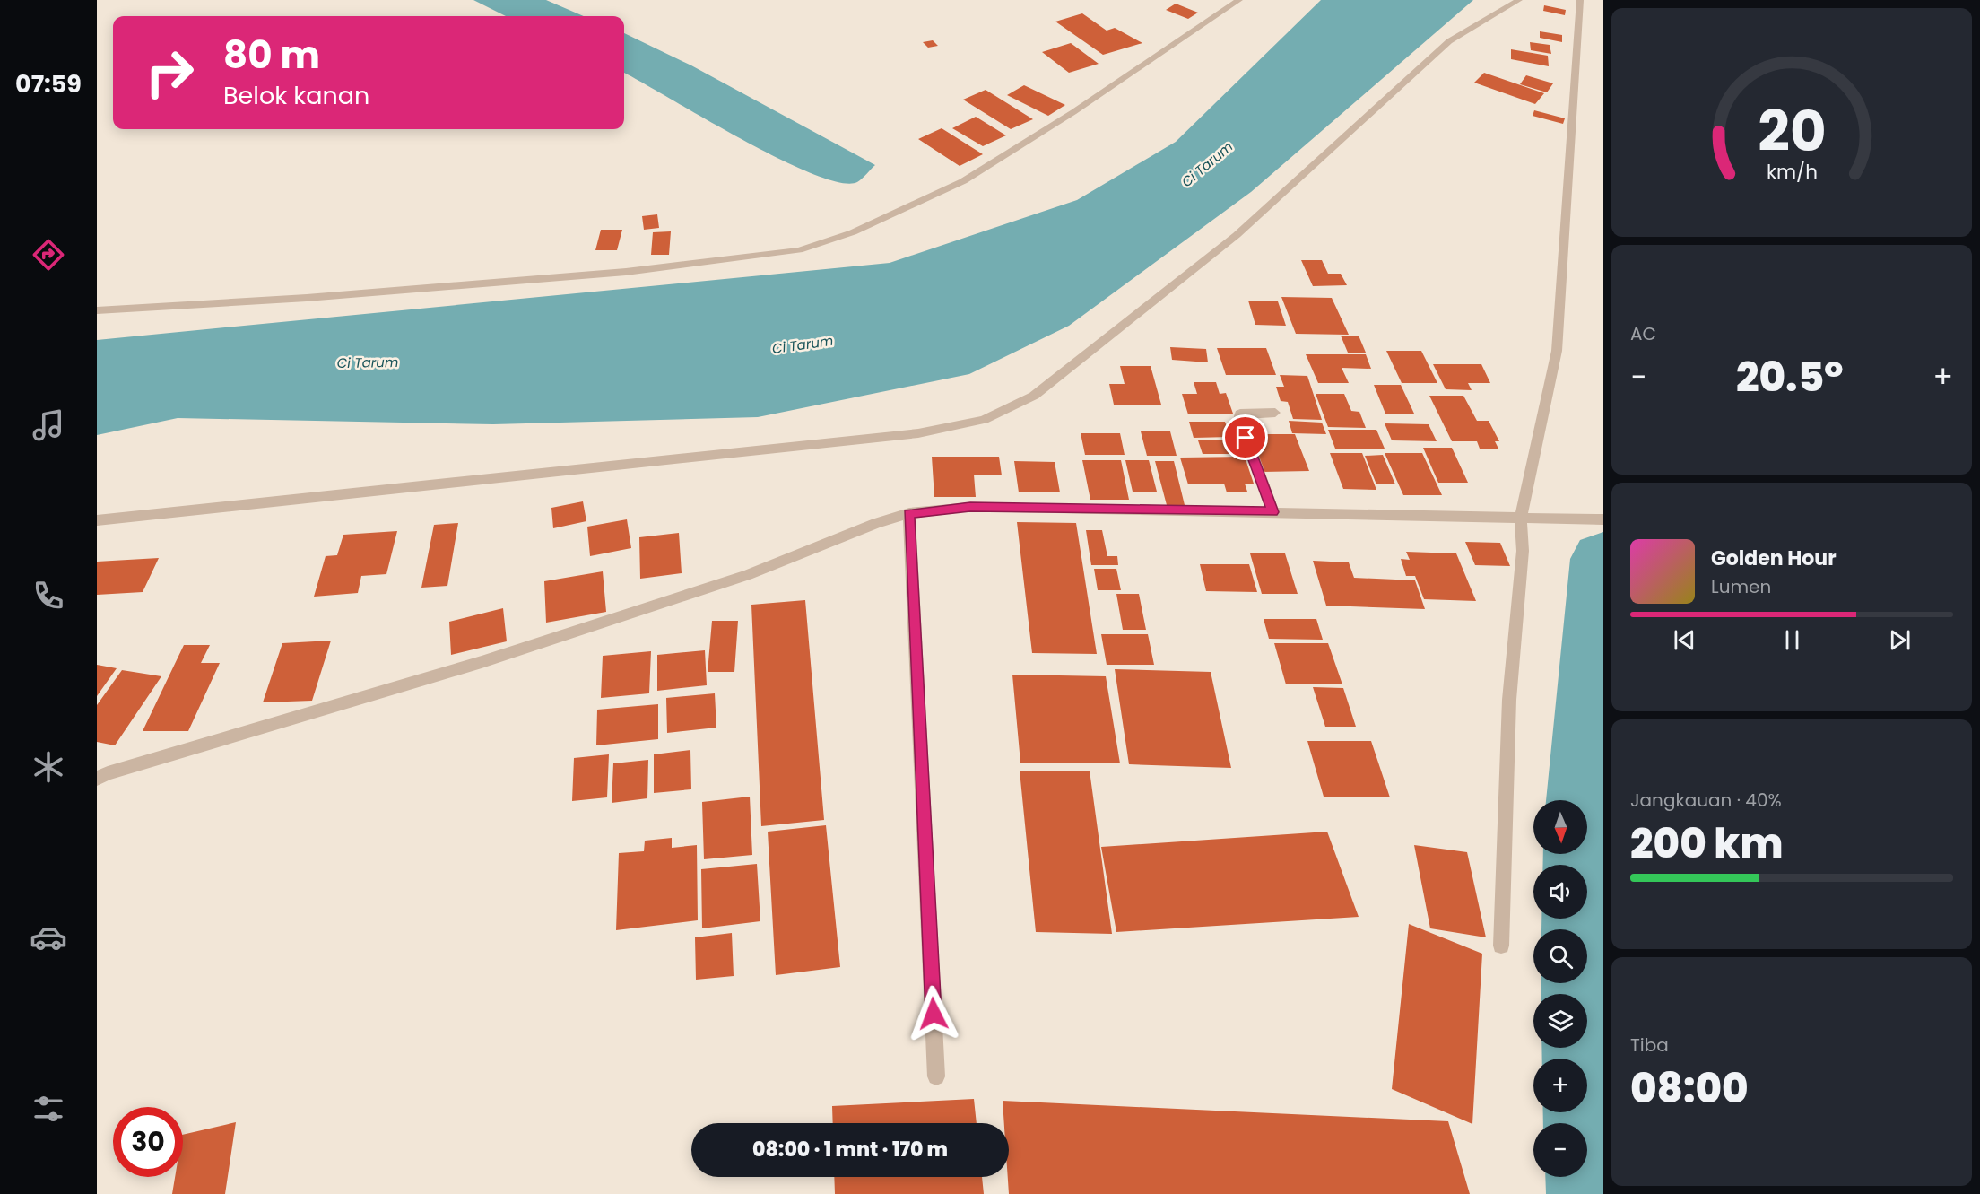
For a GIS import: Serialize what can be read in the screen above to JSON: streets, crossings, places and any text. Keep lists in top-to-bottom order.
{
  "water": ["Ci Tarum"],
  "north": "bottom",
  "page": {
    "tabs": "07:59",
    "turn": ["80 m", "Belok kanan"],
    "tile": [
      "AC",
      ["Jangkauan · 40%", "200 km"],
      ["Tiba", "08:00"]
    ],
    "heat": ["−", "20.5°", "+"],
    "song": ["Golden Hour", "Lumen"],
    "map_buttons": ["+", "−"],
    "limit": "30",
    "trip": "08:00 · 1 mnt · 170 m",
    "gauge": ["20", "km/h"]
  }
}
